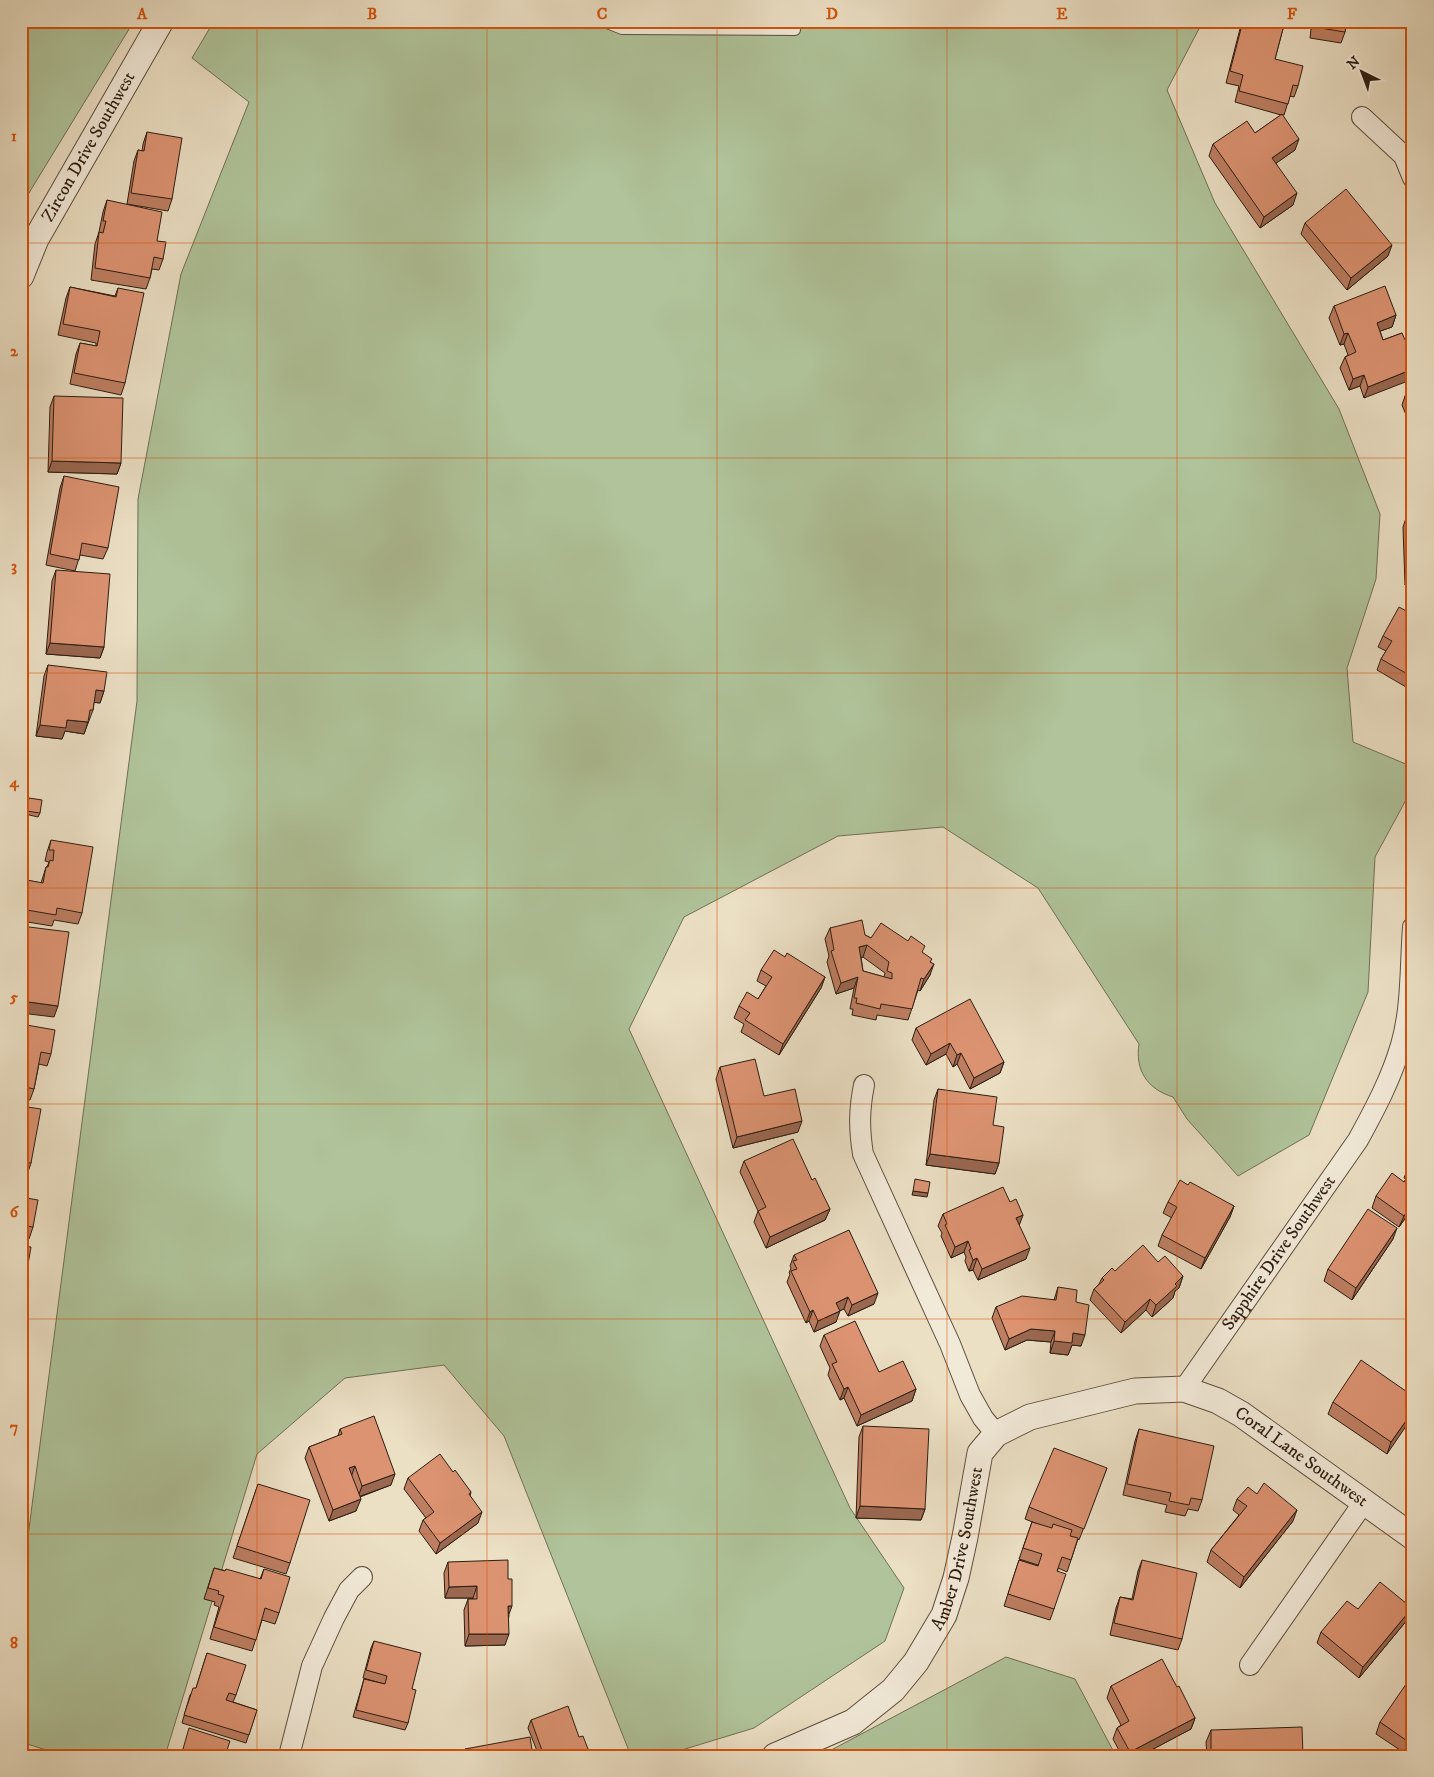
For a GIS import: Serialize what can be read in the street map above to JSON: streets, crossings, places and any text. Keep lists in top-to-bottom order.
{
  "streets": {
    "street": [
      "Zircon Drive Southwest",
      "Sapphire Drive Southwest",
      "Coral Lane Southwest",
      "Amber Drive Southwest"
    ]
  },
  "crossings": [
    ["Sapphire Drive Southwest", "Coral Lane Southwest"]
  ],
  "north": "top left",
  "grid": {
    "columns": [
      "A",
      "B",
      "C",
      "D",
      "E",
      "F"
    ],
    "rows": [
      "1",
      "2",
      "3",
      "4",
      "5",
      "6",
      "7",
      "8"
    ]
  }
}
